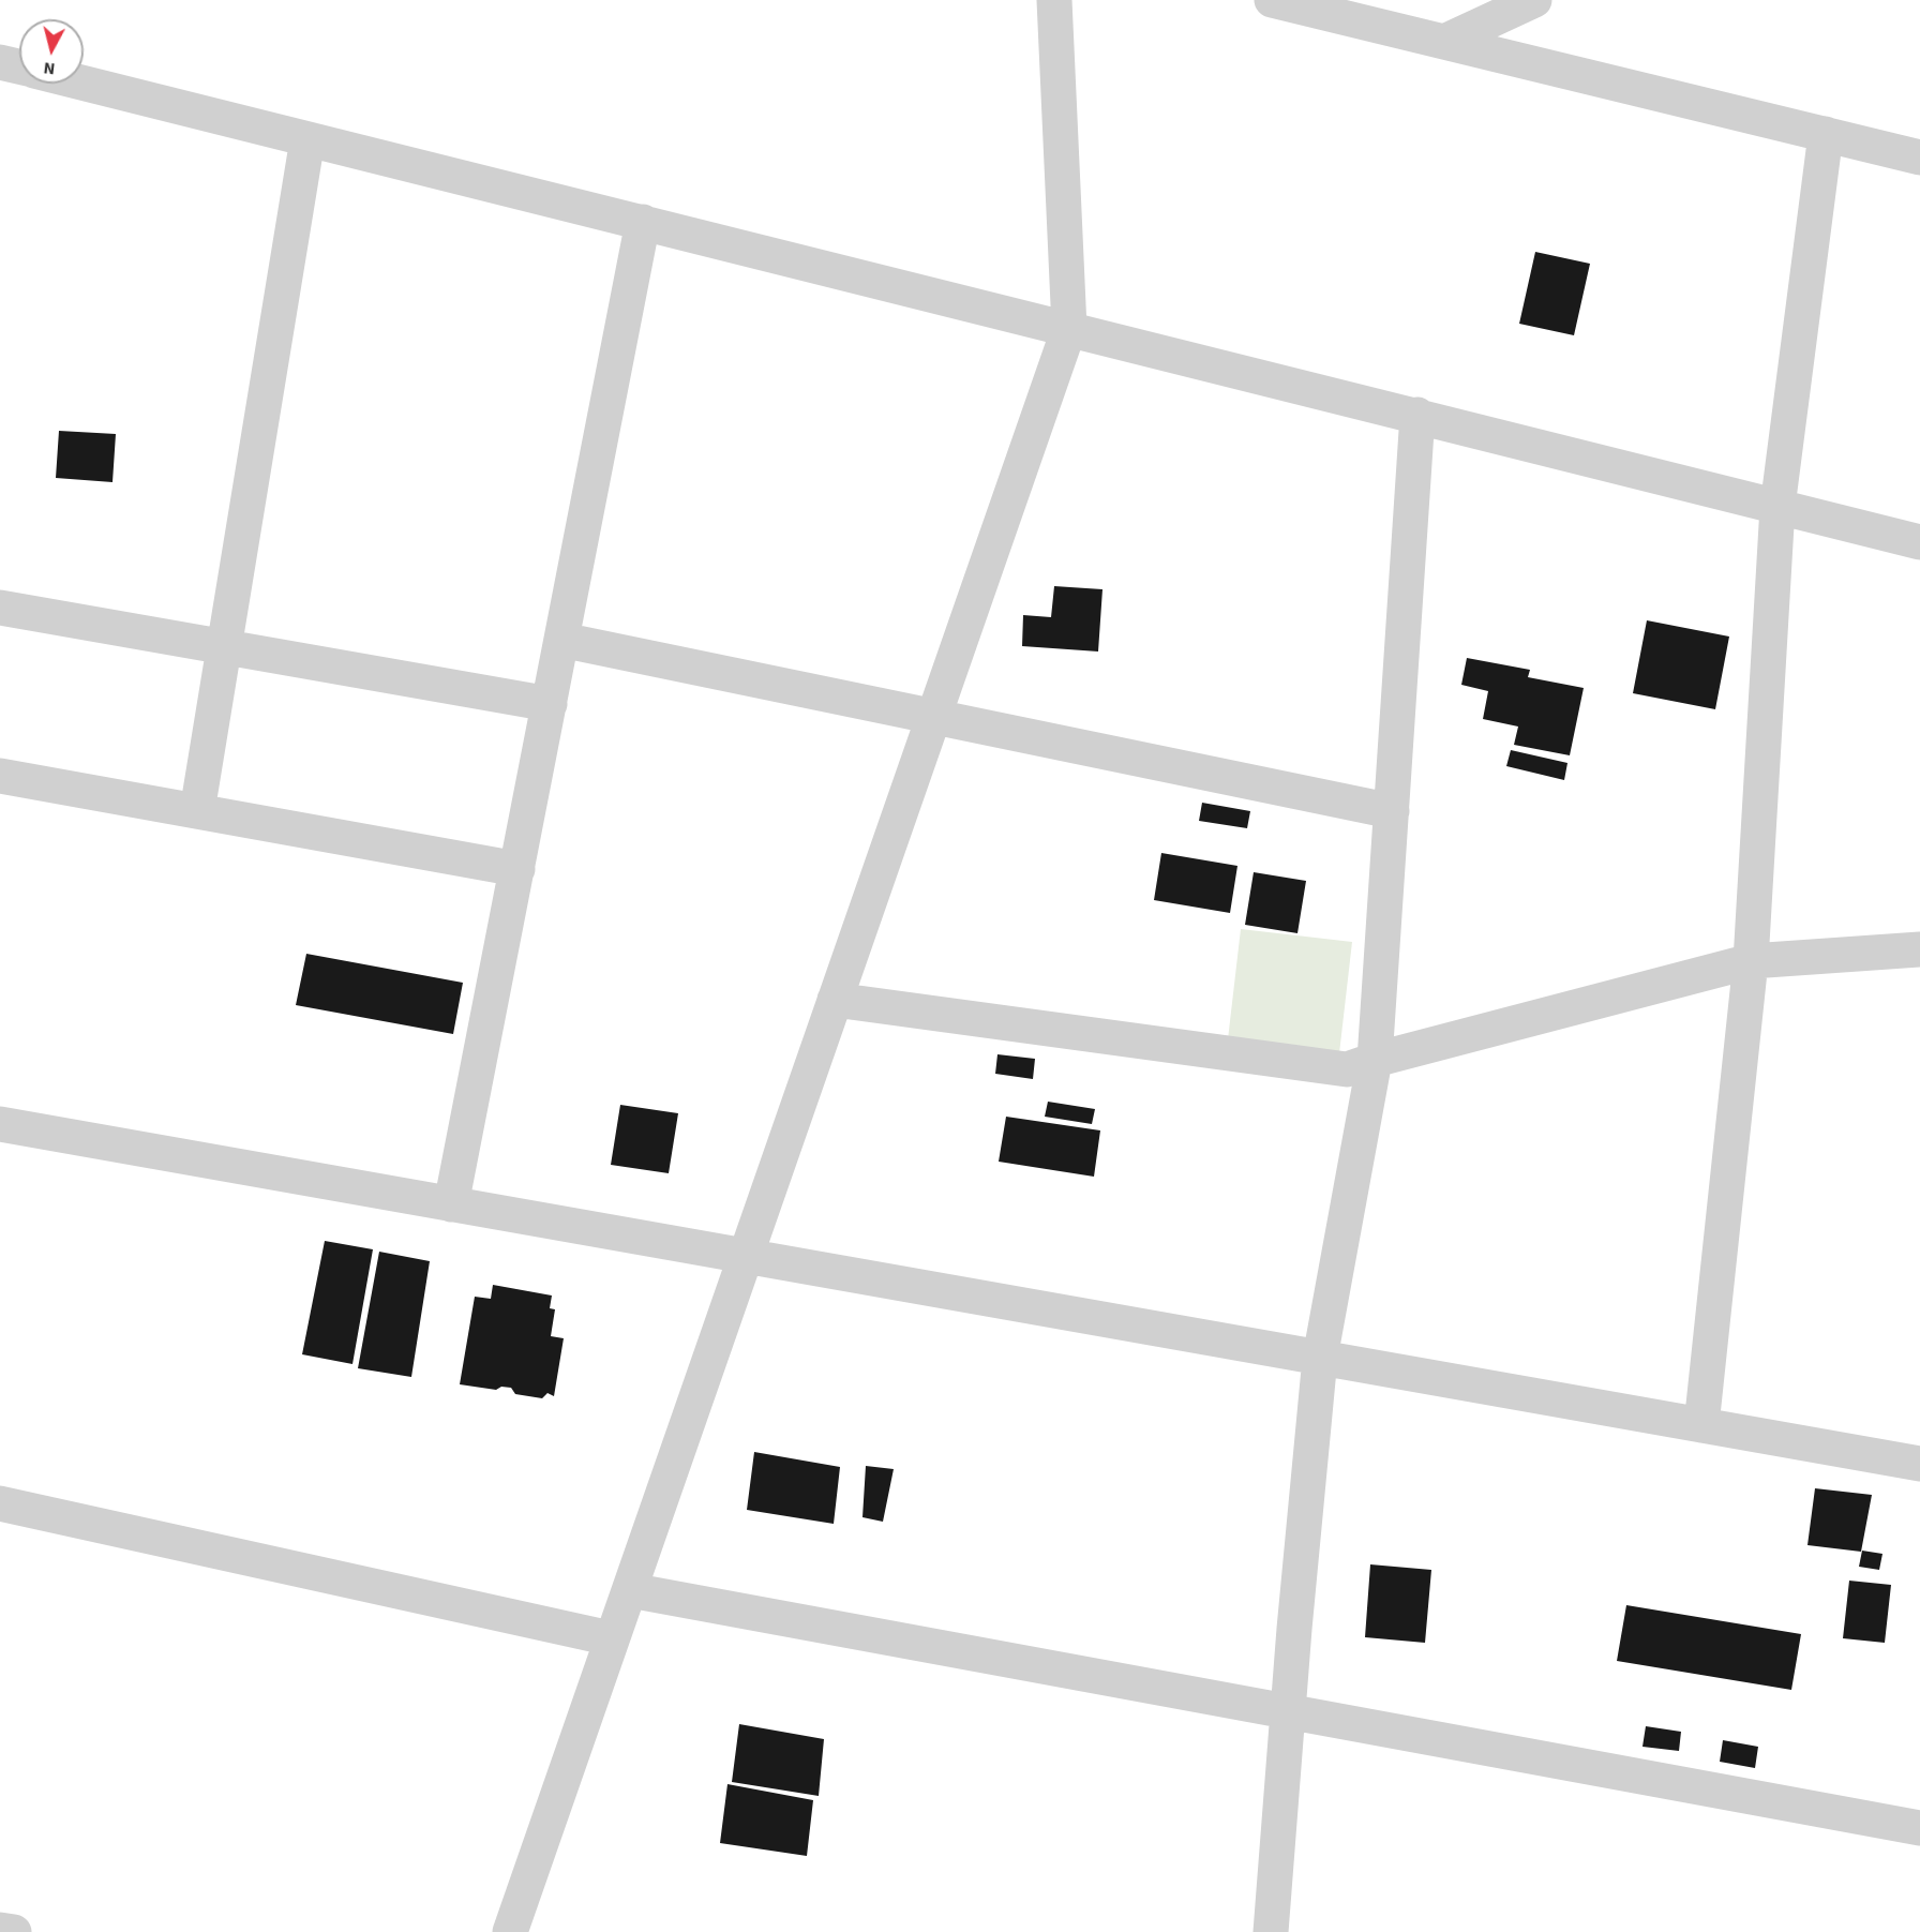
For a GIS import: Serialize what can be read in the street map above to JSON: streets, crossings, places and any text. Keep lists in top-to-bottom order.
{
  "north": "bottom"
}
